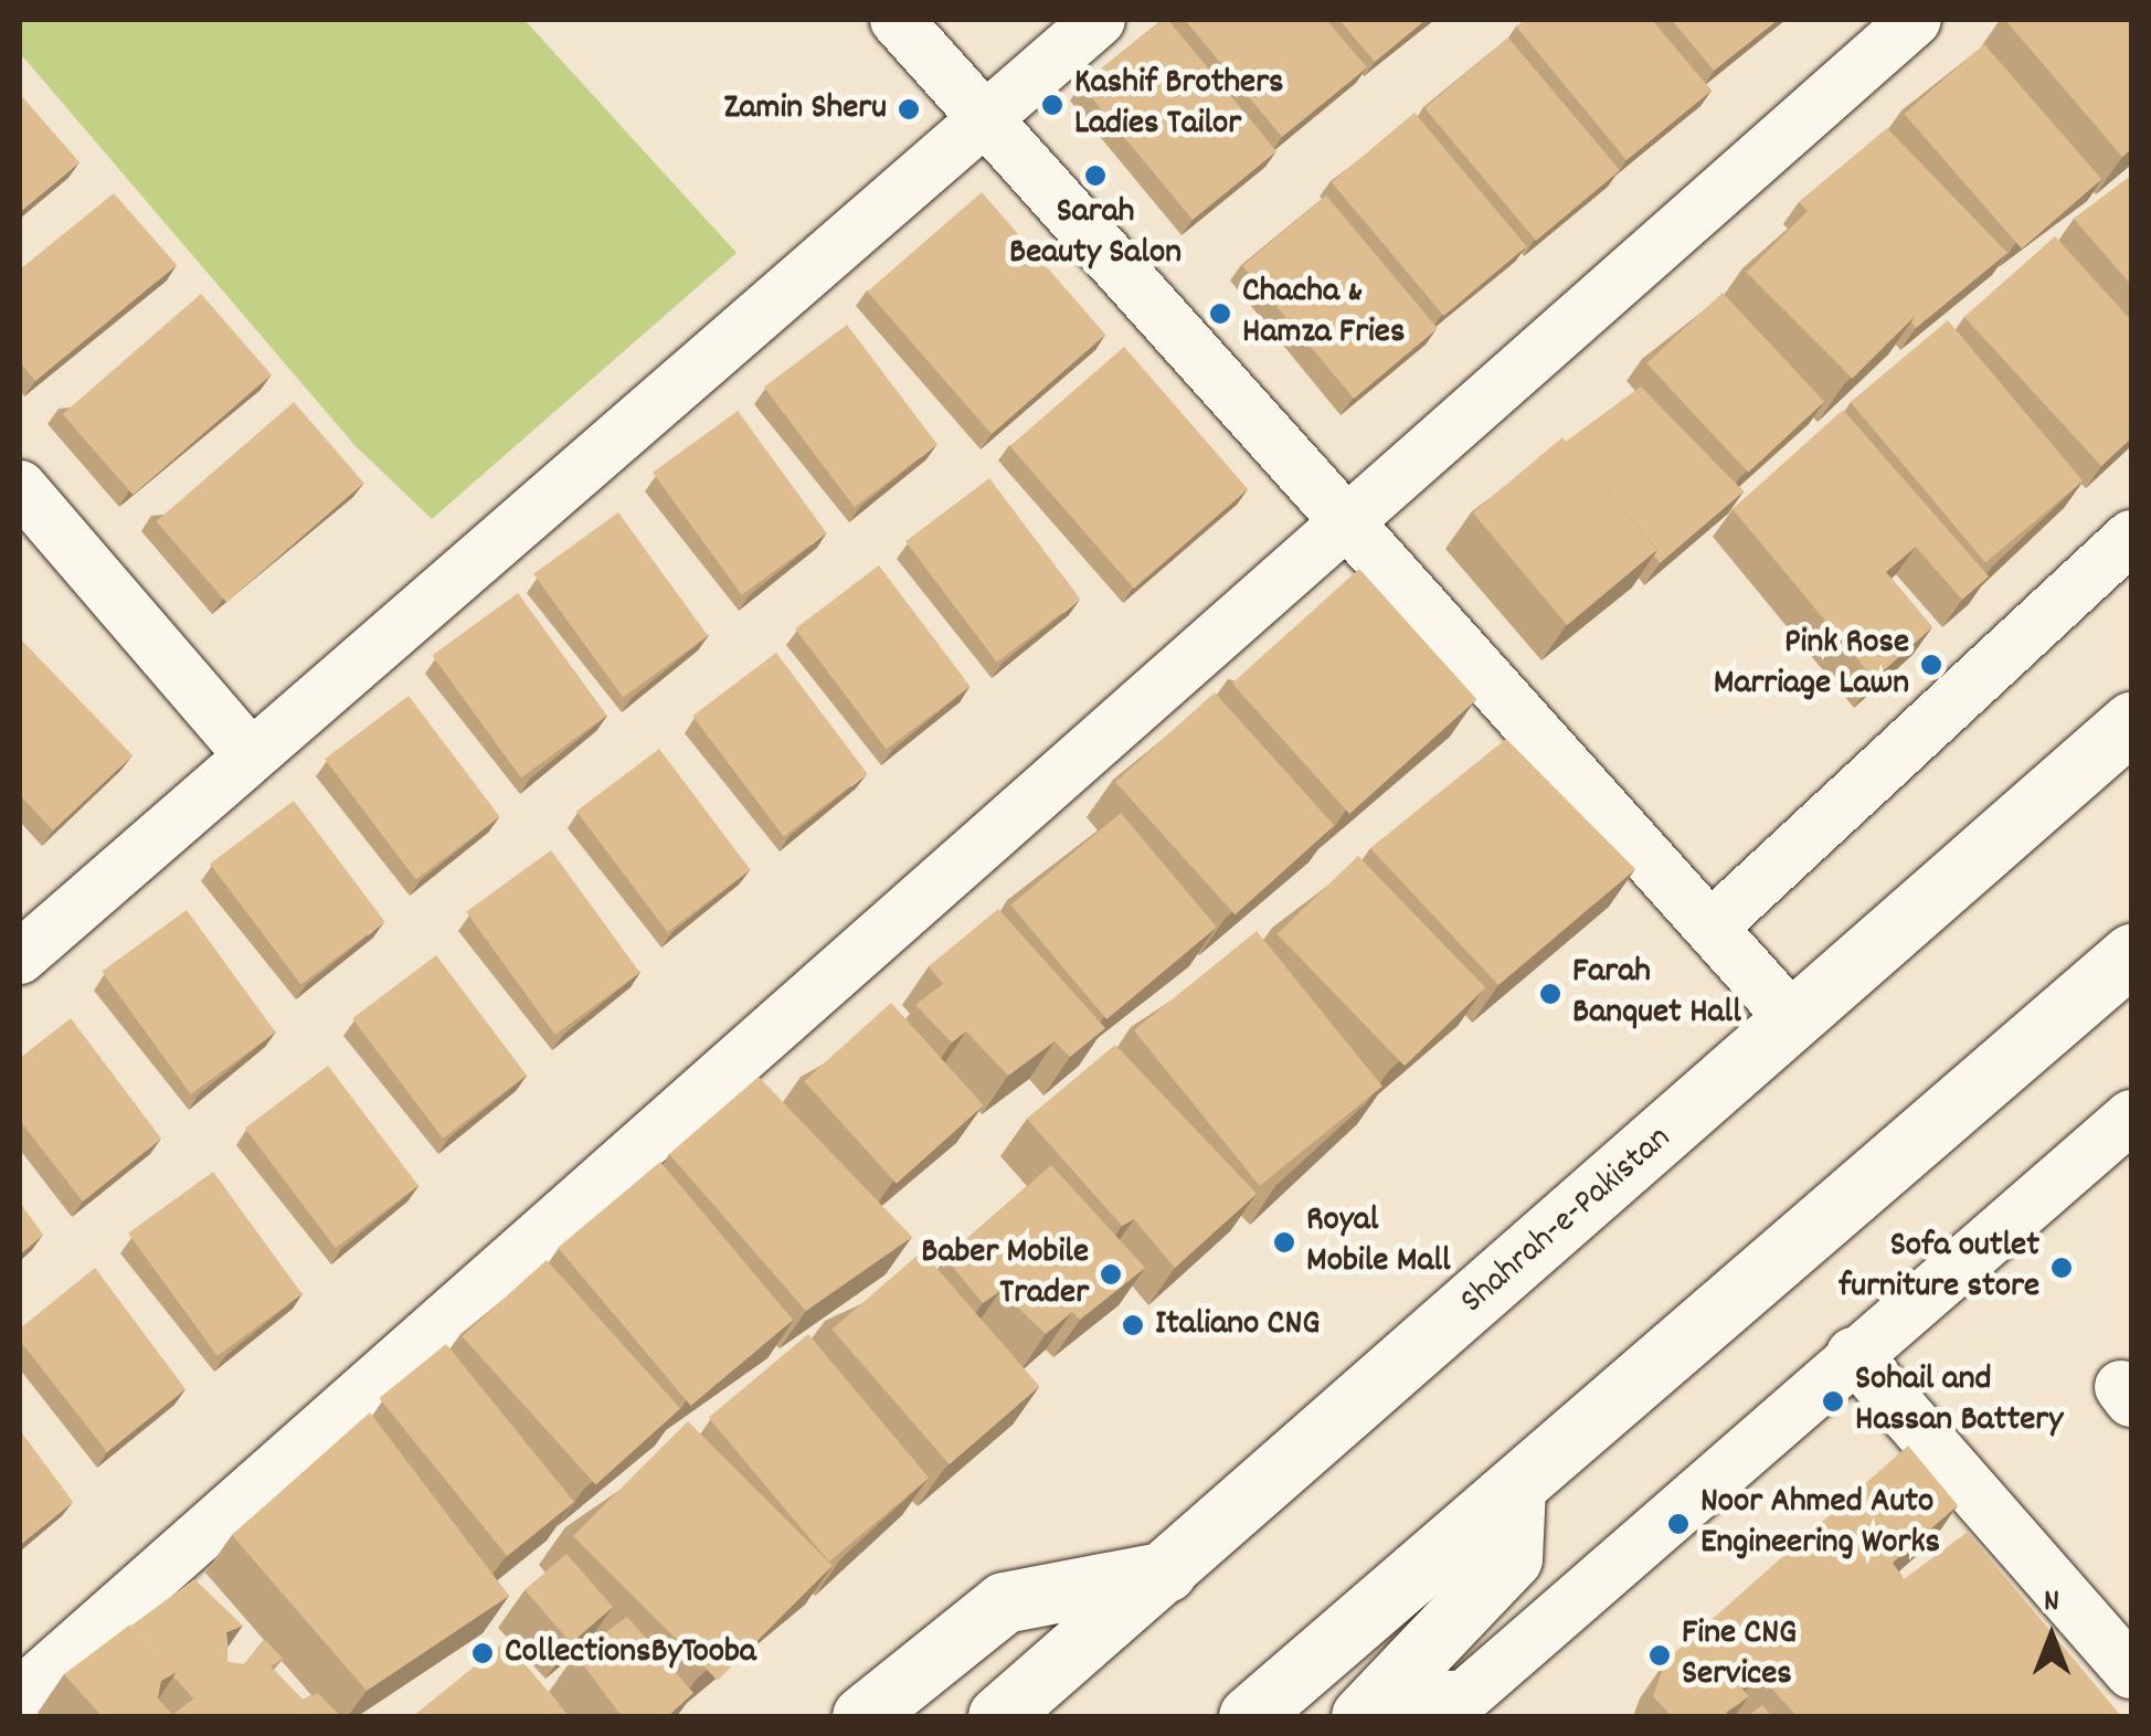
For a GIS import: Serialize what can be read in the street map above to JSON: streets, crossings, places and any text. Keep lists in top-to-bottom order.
{
  "streets": {
    "main road": ["Shahrah-e-Pakistan"]
  },
  "places": [
    "Kashif Brothers Ladies Tailor",
    "Zamin Sheru",
    "Sarah Beauty Salon",
    "Chacha & Hamza Fries",
    "Pink Rose Marriage Lawn",
    "Farah Banquet Hall",
    "Royal Mobile Mall",
    "Sofa outlet furniture store",
    "Baber Mobile Trader",
    "Italiano CNG",
    "Sohail and Hassan Battery",
    "Noor Ahmed Auto Engineering Works",
    "CollectionsByTooba",
    "Fine CNG Services"
  ],
  "north": "top"
}
